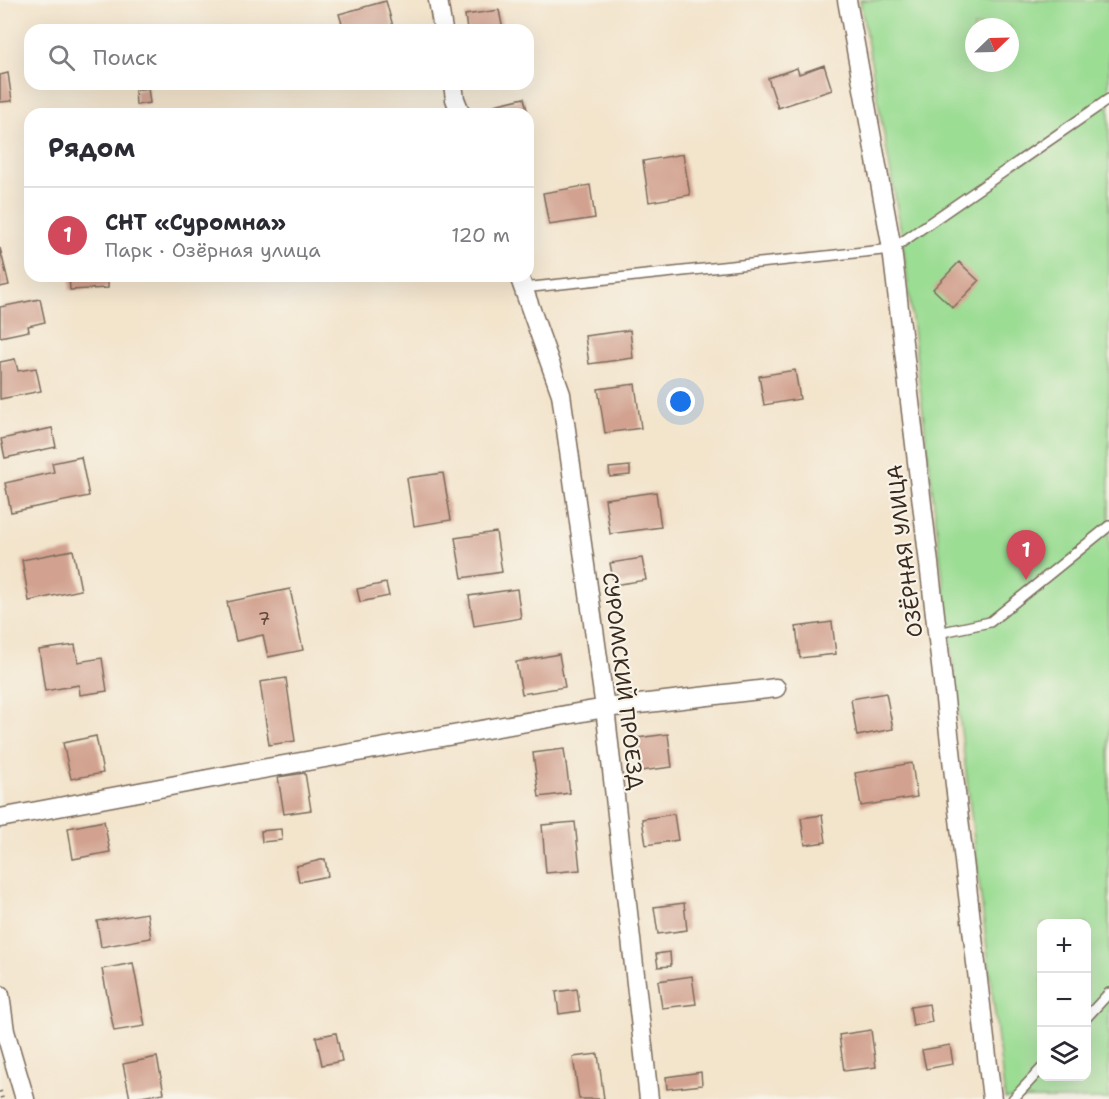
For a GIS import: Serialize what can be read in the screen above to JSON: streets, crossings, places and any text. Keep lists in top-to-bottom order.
{
  "streets": {
    "street": ["ОЗЁРНАЯ УЛИЦА", "СУРОМСКИЙ ПРОЕЗД"]
  },
  "house_numbers": ["7"],
  "north": "top right",
  "page": {
    "search": "Поиск",
    "heading": "Рядом",
    "list": [
      {
        "mark": "1",
        "name": "СНТ «Суромна»",
        "note": "Парк · Озёрная улица",
        "value": "120 m"
      }
    ],
    "pins": "1",
    "map_buttons": ["+", "−"]
  }
}
